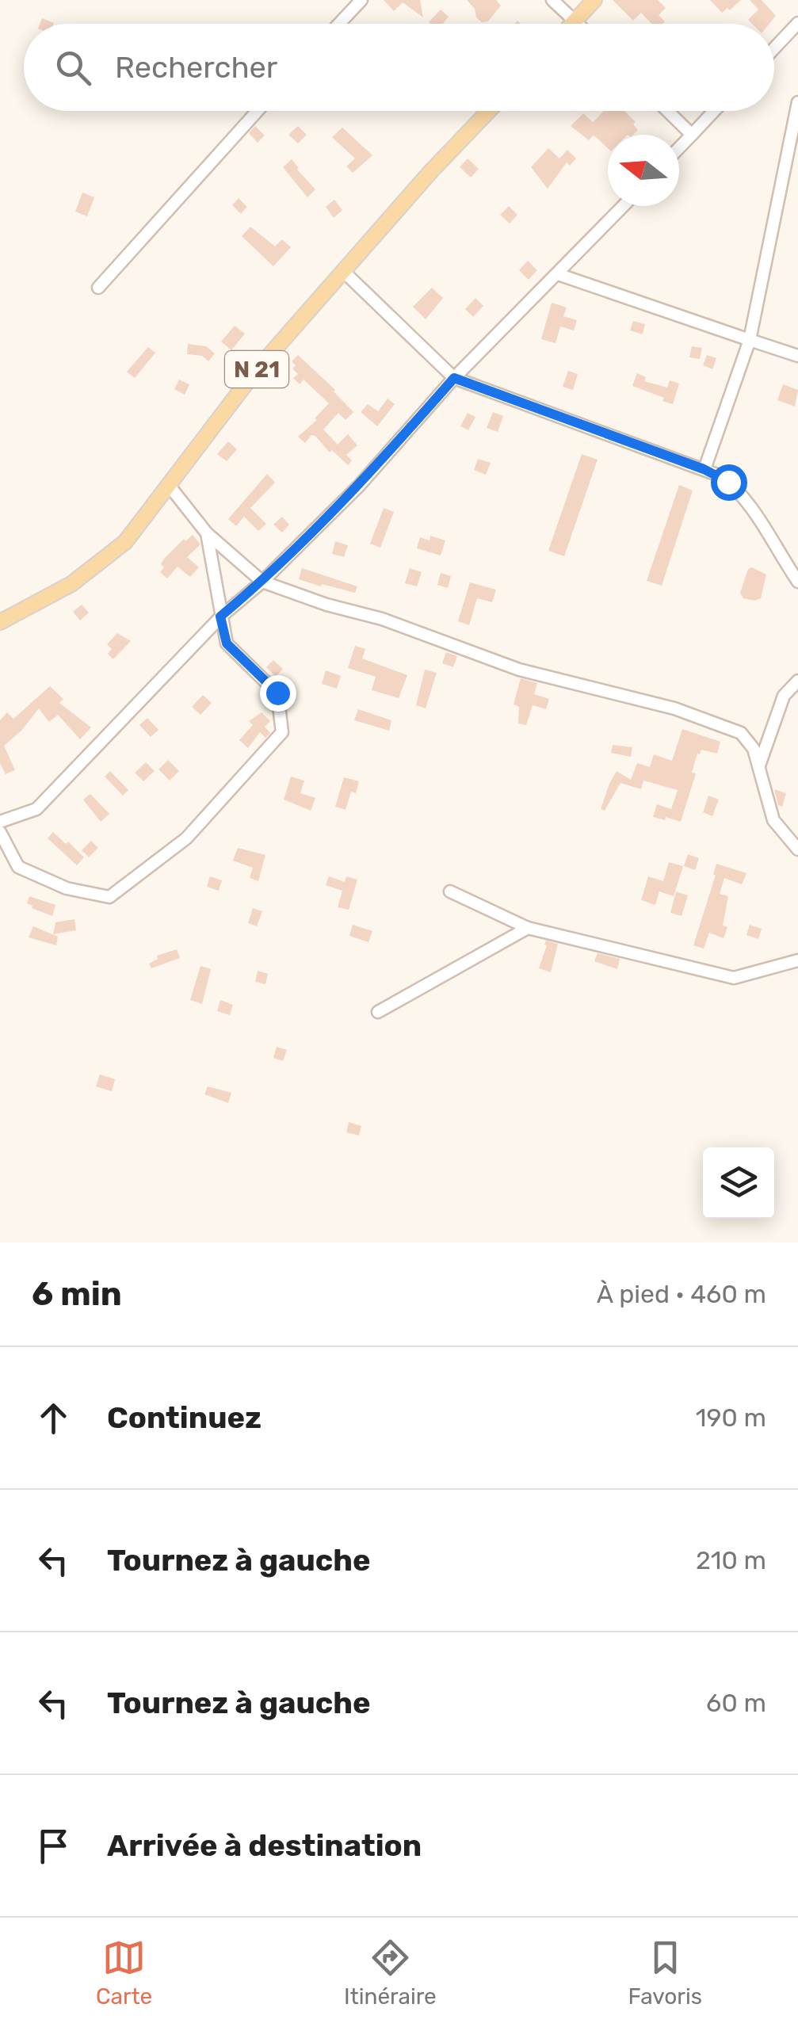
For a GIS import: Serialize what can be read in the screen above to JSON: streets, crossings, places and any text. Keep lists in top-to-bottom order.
{
  "streets": {
    "main road": ["N 21"]
  },
  "north": "left",
  "page": {
    "search": "Rechercher",
    "heading": ["6 min", "À pied · 460 m"],
    "list": [
      ["Continuez", "190 m"],
      ["Tournez à gauche", "210 m"],
      ["Tournez à gauche", "60 m"],
      "Arrivée à destination"
    ],
    "nav": ["Carte", "Itinéraire", "Favoris"]
  }
}
